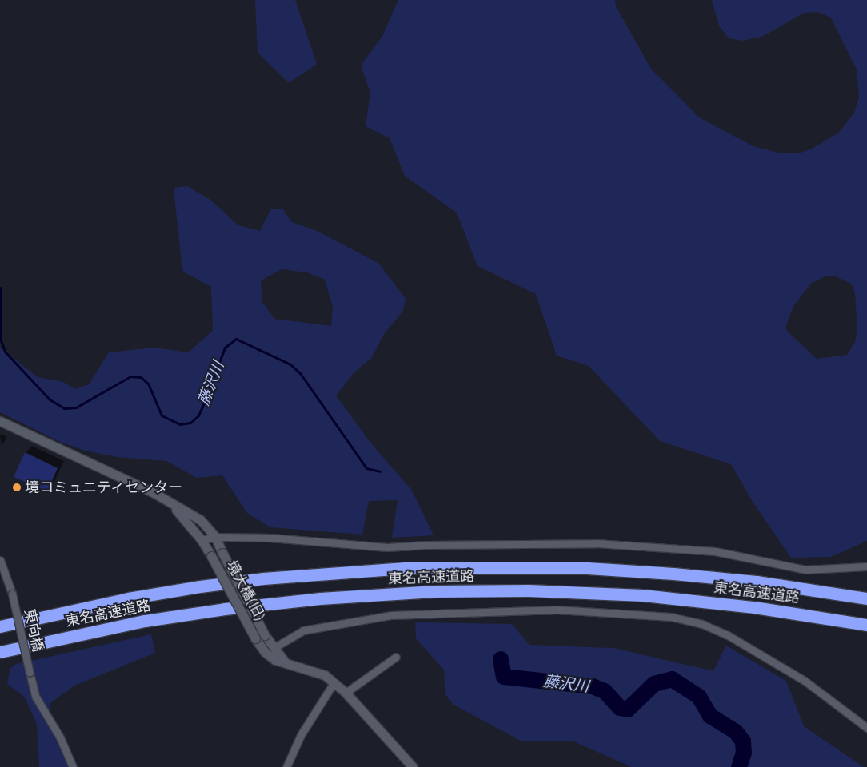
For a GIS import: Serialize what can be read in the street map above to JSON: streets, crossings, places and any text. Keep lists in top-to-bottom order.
{
  "streets": {
    "highway": ["東名高速道路"],
    "street": ["境大橋(旧)", "東向橋"]
  },
  "water": ["藤沢川"],
  "places": ["境コミュニティセンター"]
}
